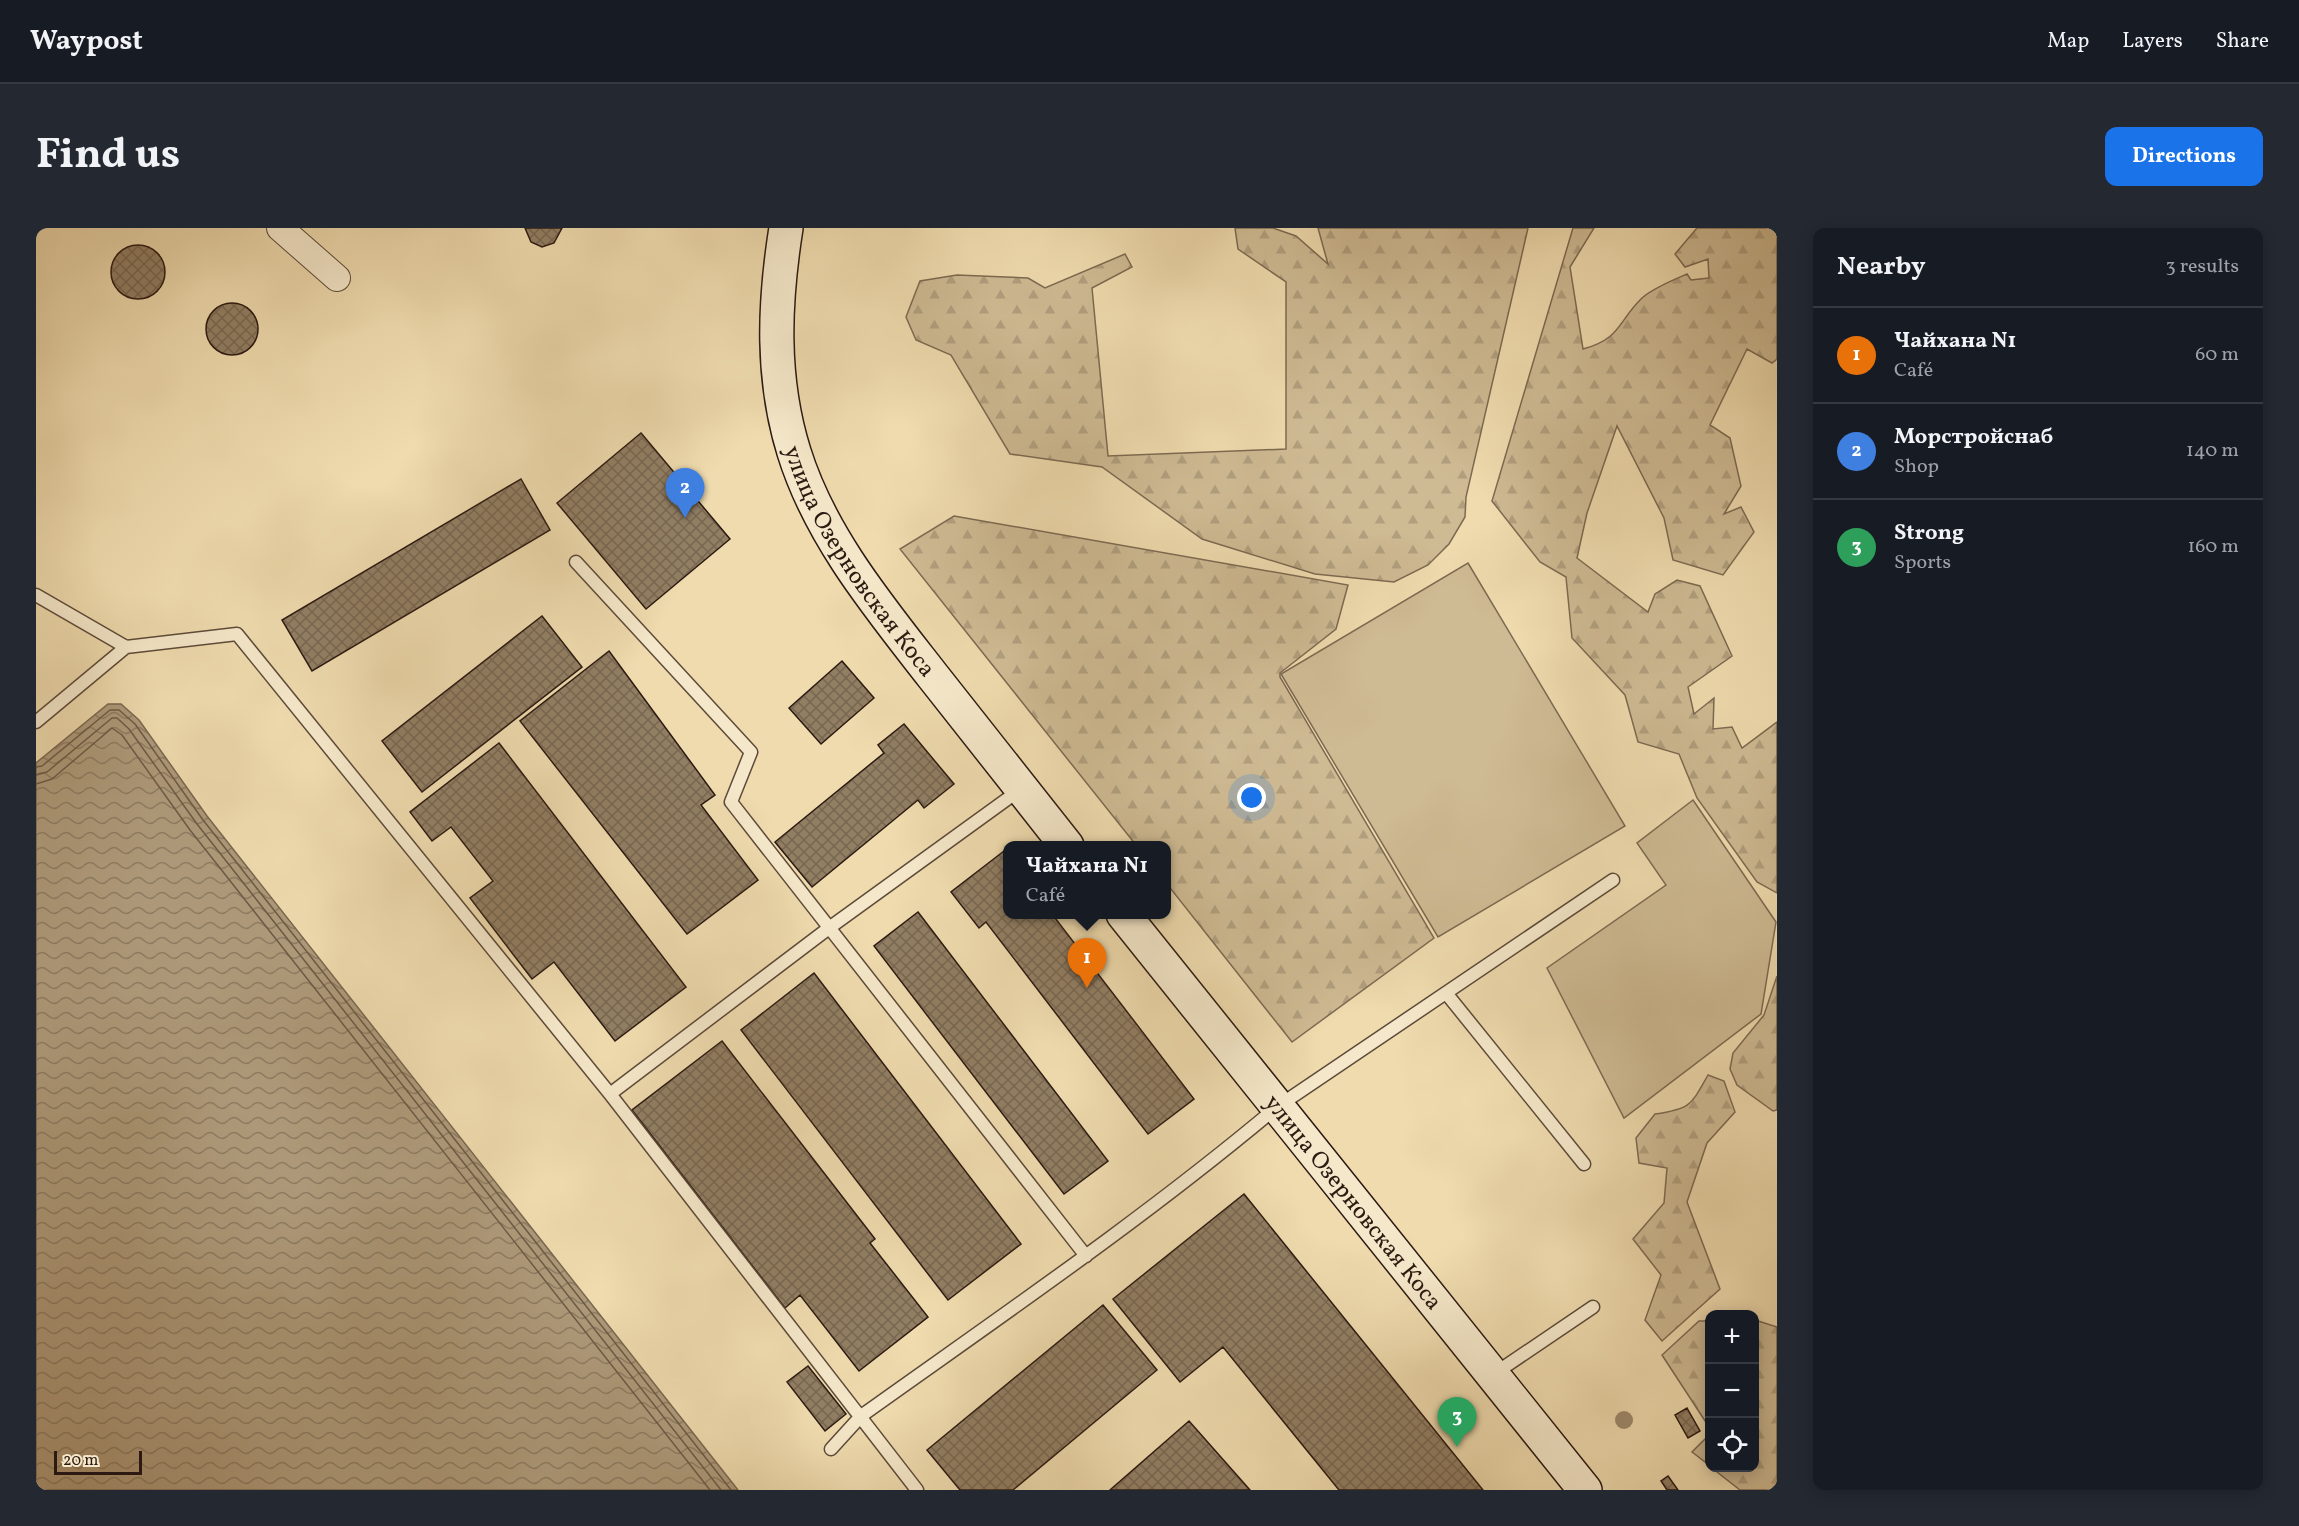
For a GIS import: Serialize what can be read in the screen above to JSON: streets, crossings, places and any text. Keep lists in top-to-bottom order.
{
  "streets": {
    "main road": ["улица Озерновская Коса"]
  },
  "scale_bar": "20 m",
  "page": {
    "header": "Waypost",
    "nav": ["Map", "Layers", "Share"],
    "title": "Find us",
    "buttons": "Directions",
    "heading": ["Nearby", "3 results"],
    "list": [
      {
        "mark": "1",
        "name": "Чайхана N1",
        "note": "Café",
        "value": "60 m"
      },
      {
        "mark": "2",
        "name": "Морстройснаб",
        "note": "Shop",
        "value": "140 m"
      },
      {
        "mark": "3",
        "name": "Strong",
        "note": "Sports",
        "value": "160 m"
      }
    ],
    "pins": ["2", "1", "3"],
    "popup": ["Чайхана N1", "Café"],
    "map_buttons": ["+", "−"],
    "scale": "20 m"
  }
}
